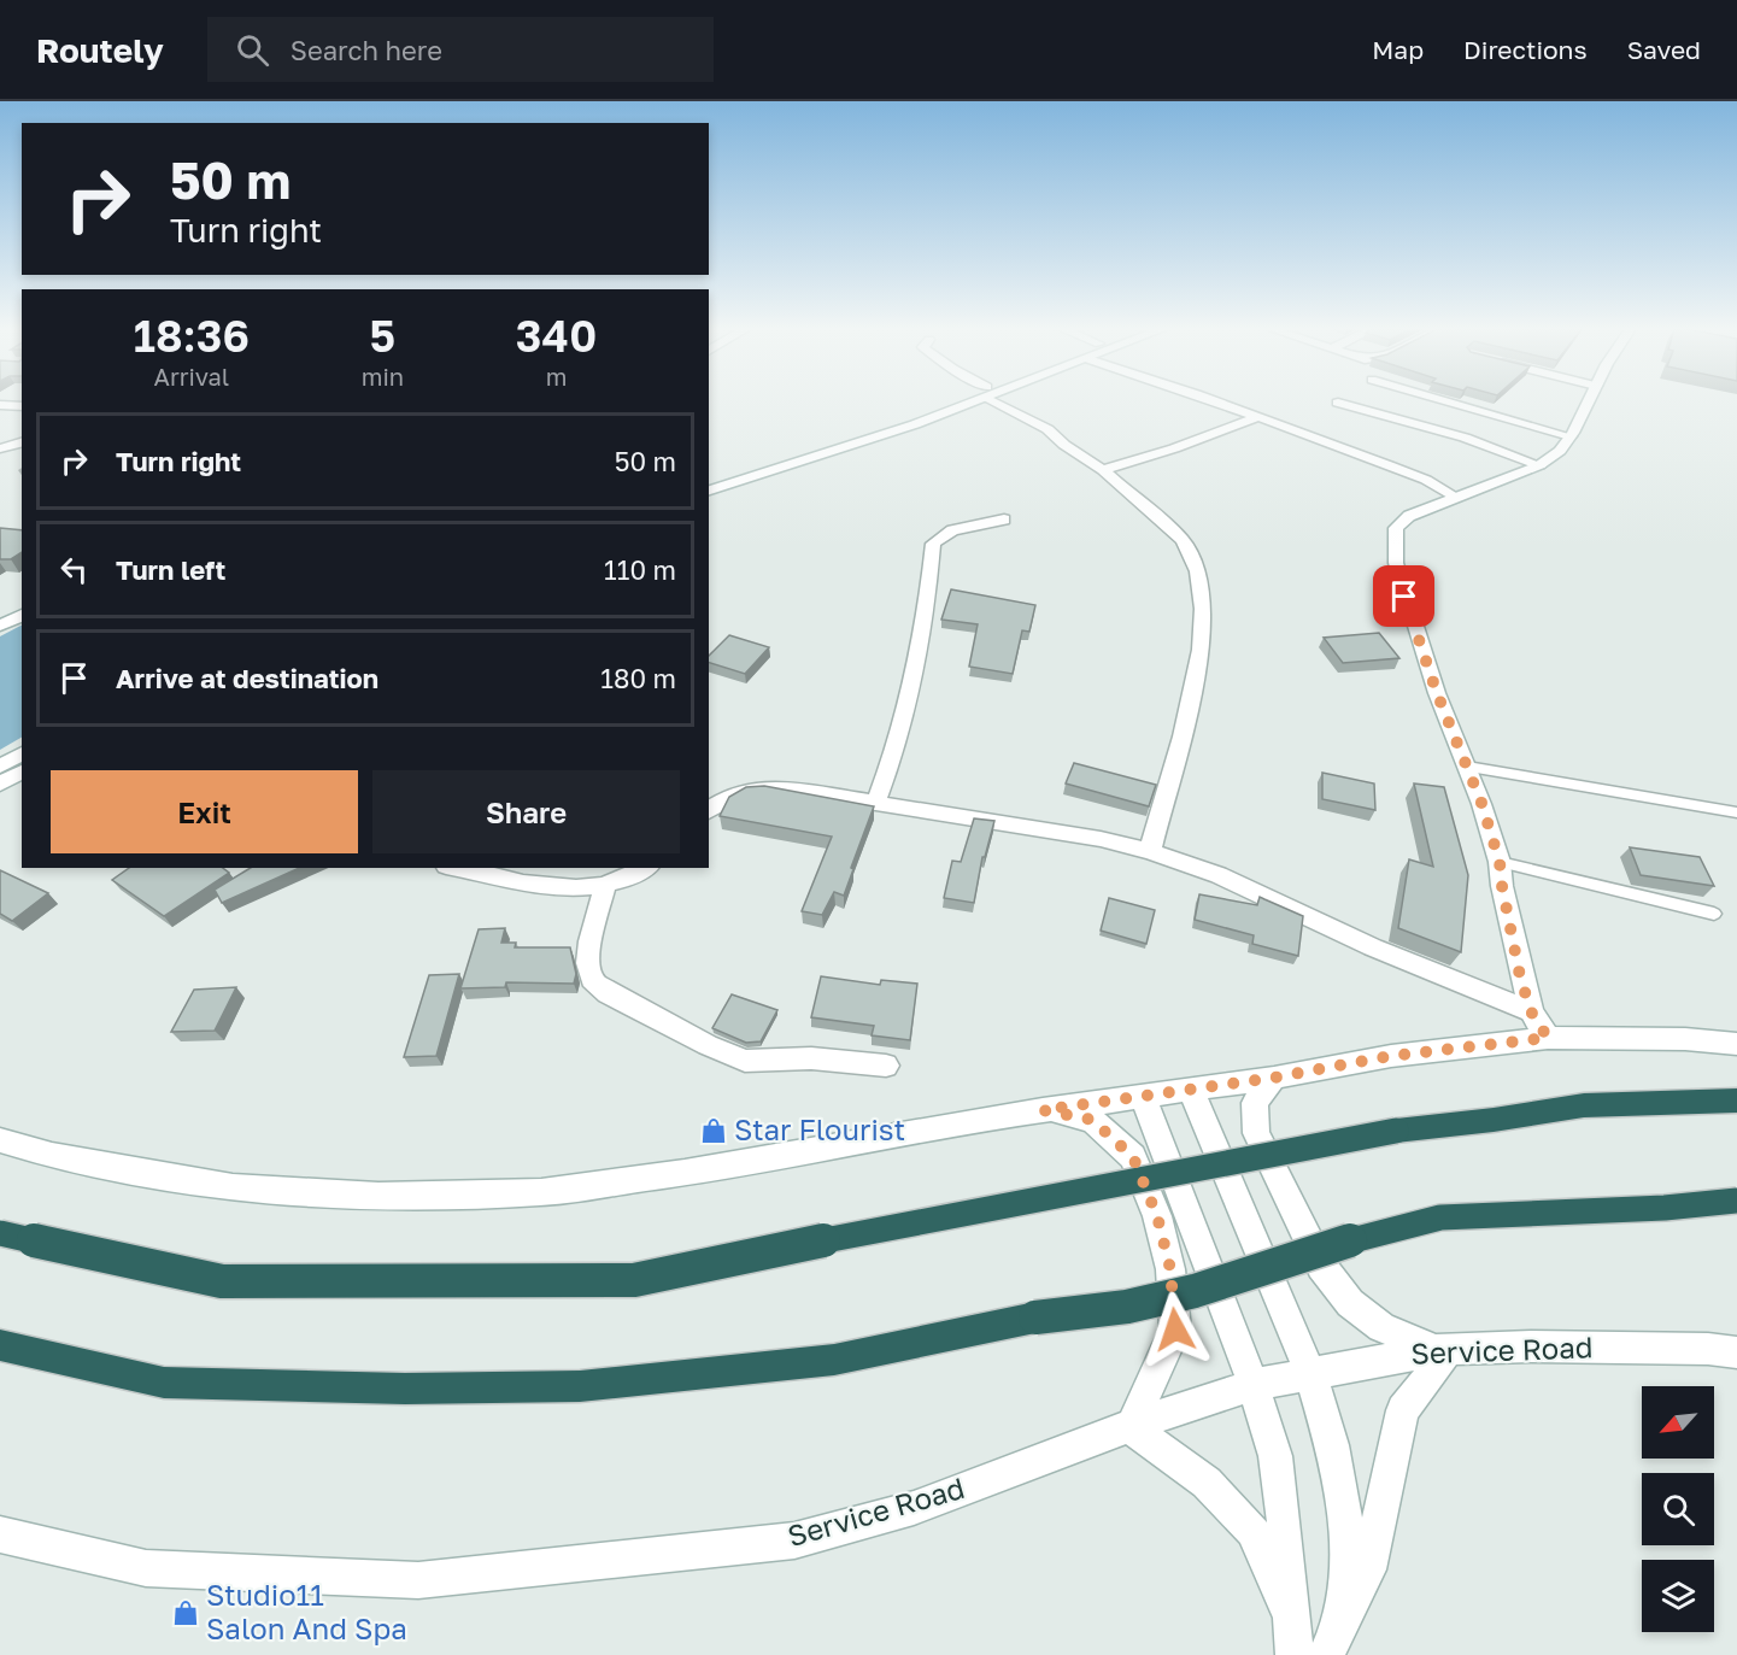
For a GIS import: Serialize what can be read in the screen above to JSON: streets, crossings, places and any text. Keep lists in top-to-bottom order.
{
  "streets": {
    "street": ["Service Road"]
  },
  "places": {
    "shop": ["Star Flourist", "Studio11 Salon And Spa"]
  },
  "north": "bottom left",
  "page": {
    "header": "Routely",
    "search": "Search here",
    "nav": ["Map", "Directions", "Saved"],
    "turn": ["50 m", "Turn right"],
    "eta": [
      "18:36",
      "Arrival",
      "5",
      "min",
      "340",
      "m"
    ],
    "list": [
      {
        "name": "Turn right",
        "value": "50 m"
      },
      {
        "name": "Turn left",
        "value": "110 m"
      },
      {
        "name": "Arrive at destination",
        "value": "180 m"
      }
    ],
    "buttons": ["Exit", "Share"]
  }
}
